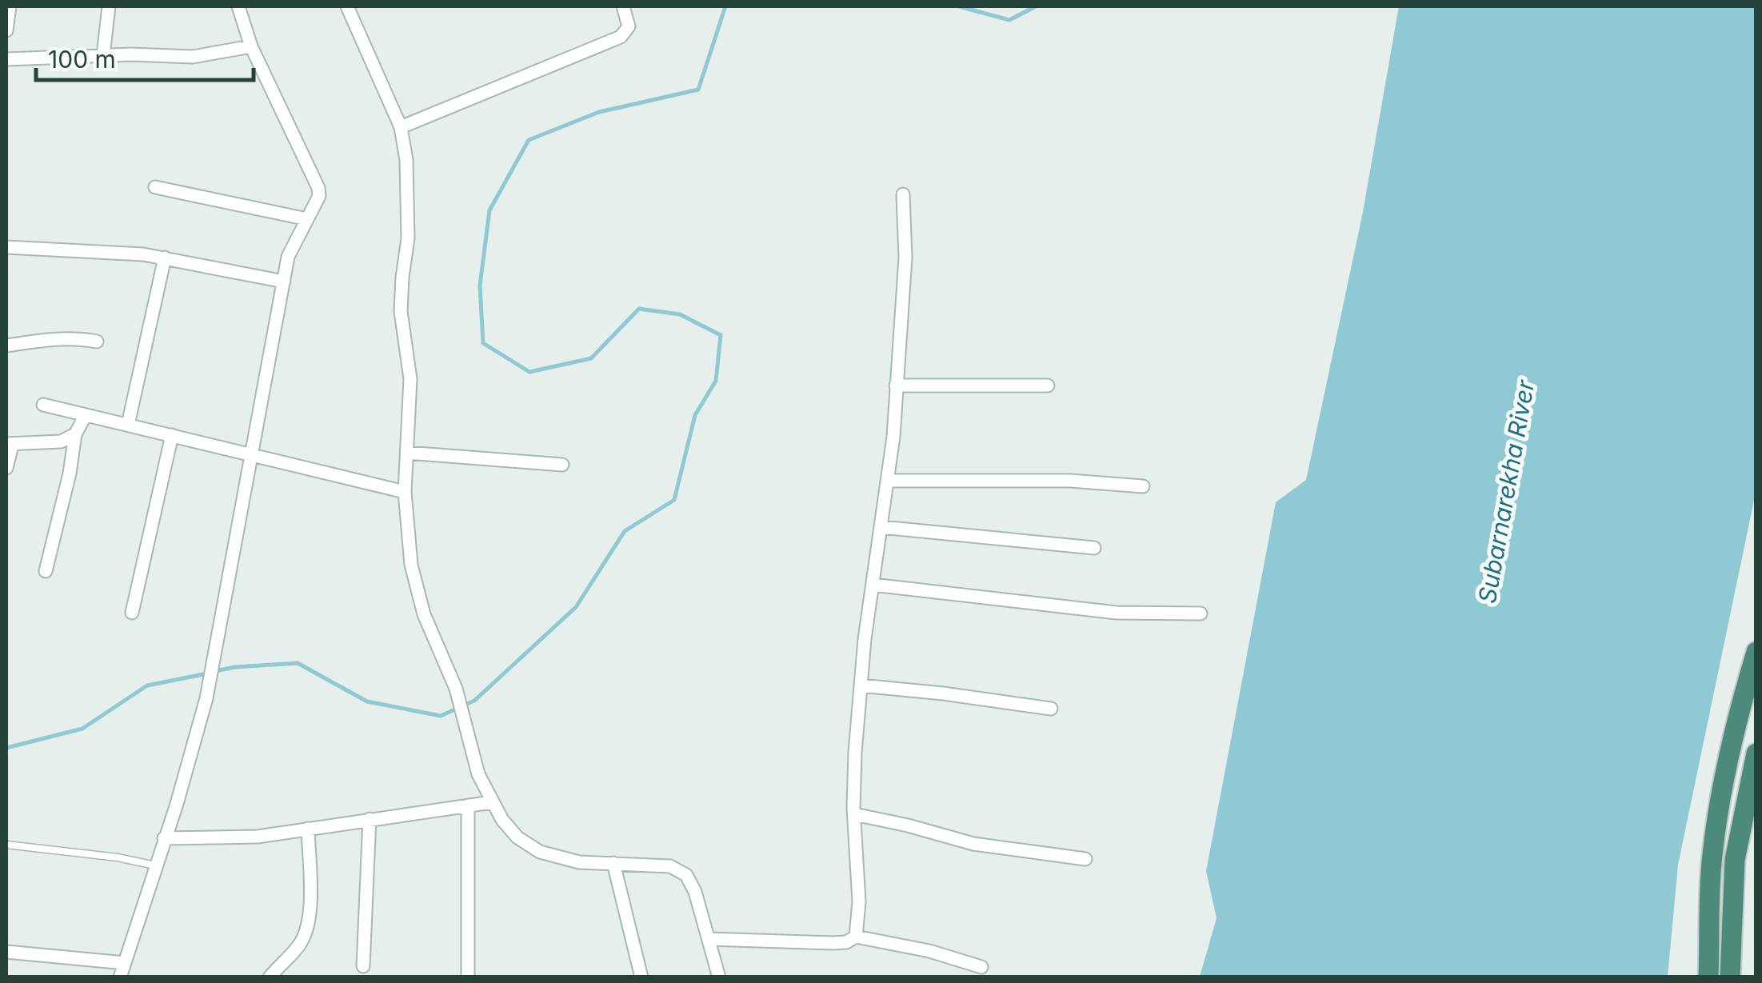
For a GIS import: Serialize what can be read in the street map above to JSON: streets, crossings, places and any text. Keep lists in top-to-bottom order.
{
  "water": ["Subarnarekha River"],
  "scale_bar": "100 m"
}
